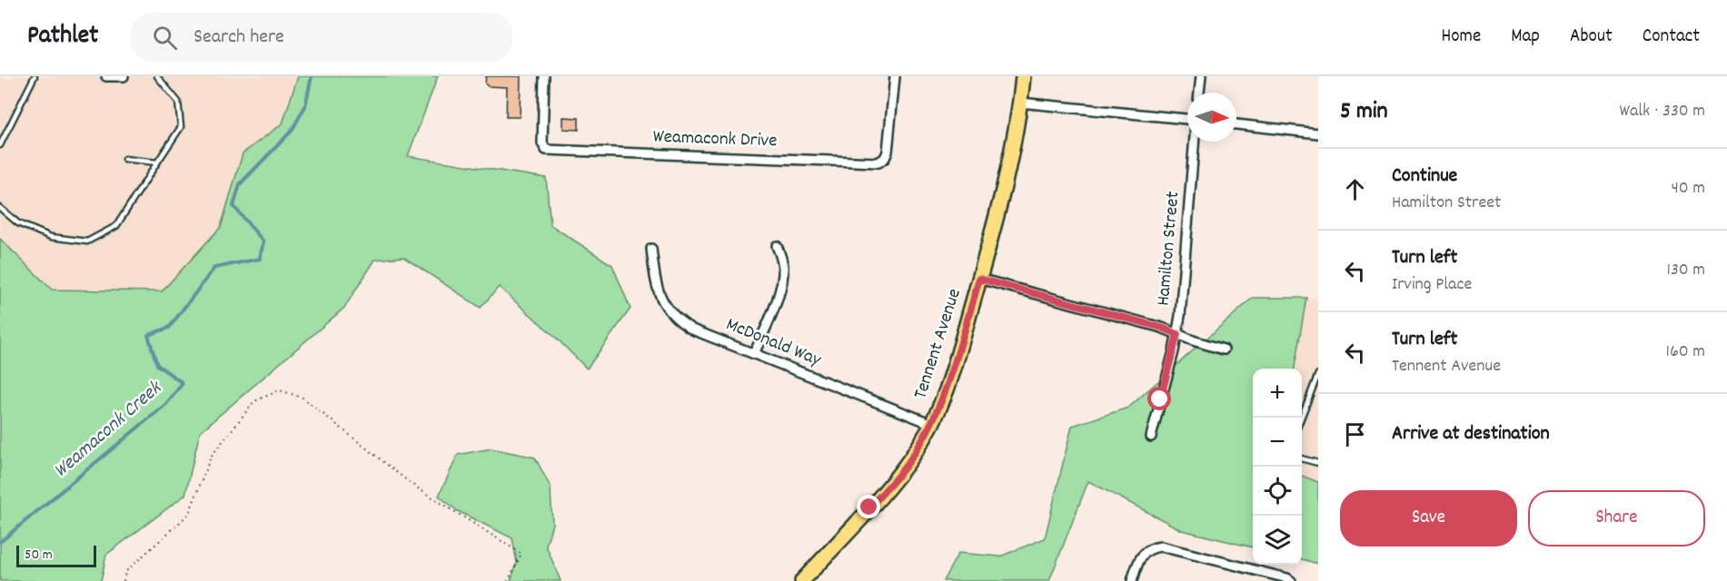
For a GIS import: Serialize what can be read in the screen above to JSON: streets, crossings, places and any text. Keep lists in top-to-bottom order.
{
  "streets": {
    "main road": ["Tennent Avenue"],
    "street": ["Weamaconk Drive", "Hamilton Street", "McDonald Way"]
  },
  "crossings": [
    ["McDonald Way", "Tennent Avenue"]
  ],
  "water": ["Weamaconk Creek"],
  "scale_bar": "50 m",
  "north": "right",
  "page": {
    "header": "Pathlet",
    "search": "Search here",
    "nav": [
      "Home",
      "Map",
      "About",
      "Contact"
    ],
    "heading": ["5 min", "Walk · 330 m"],
    "list": [
      ["Continue", "Hamilton Street", "40 m"],
      ["Turn left", "Irving Place", "130 m"],
      ["Turn left", "Tennent Avenue", "160 m"],
      "Arrive at destination"
    ],
    "map_buttons": ["+", "−"],
    "buttons": ["Save", "Share"],
    "scale": "50 m"
  }
}
